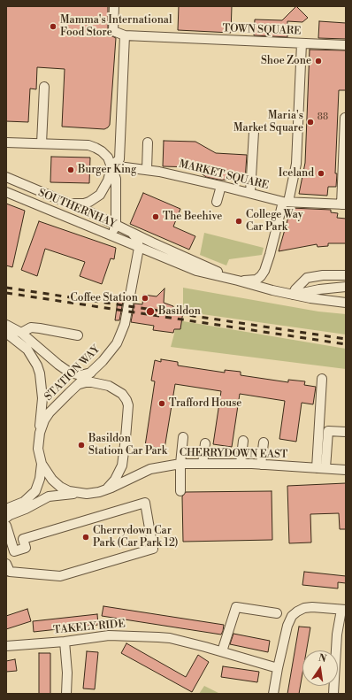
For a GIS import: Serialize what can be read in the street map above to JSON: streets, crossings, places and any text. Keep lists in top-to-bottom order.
{
  "streets": {
    "street": [
      "TOWN SQUARE",
      "MARKET SQUARE",
      "SOUTHERNHAY",
      "STATION WAY",
      "CHERRYDOWN EAST",
      "TAKELY RIDE"
    ]
  },
  "crossings": [
    ["SOUTHERNHAY", "STATION WAY"],
    ["STATION WAY", "CHERRYDOWN EAST"]
  ],
  "places": [
    "Mamma's International Food Store",
    "Shoe Zone",
    "Maria's Market Square",
    "Burger King",
    "Iceland",
    "The Beehive",
    "College Way Car Park",
    "Coffee Station",
    "Basildon",
    "Trafford House",
    "Basildon Station Car Park",
    "Cherrydown Car Park (Car Park 12)"
  ],
  "house_numbers": ["88"],
  "north": "top"
}
